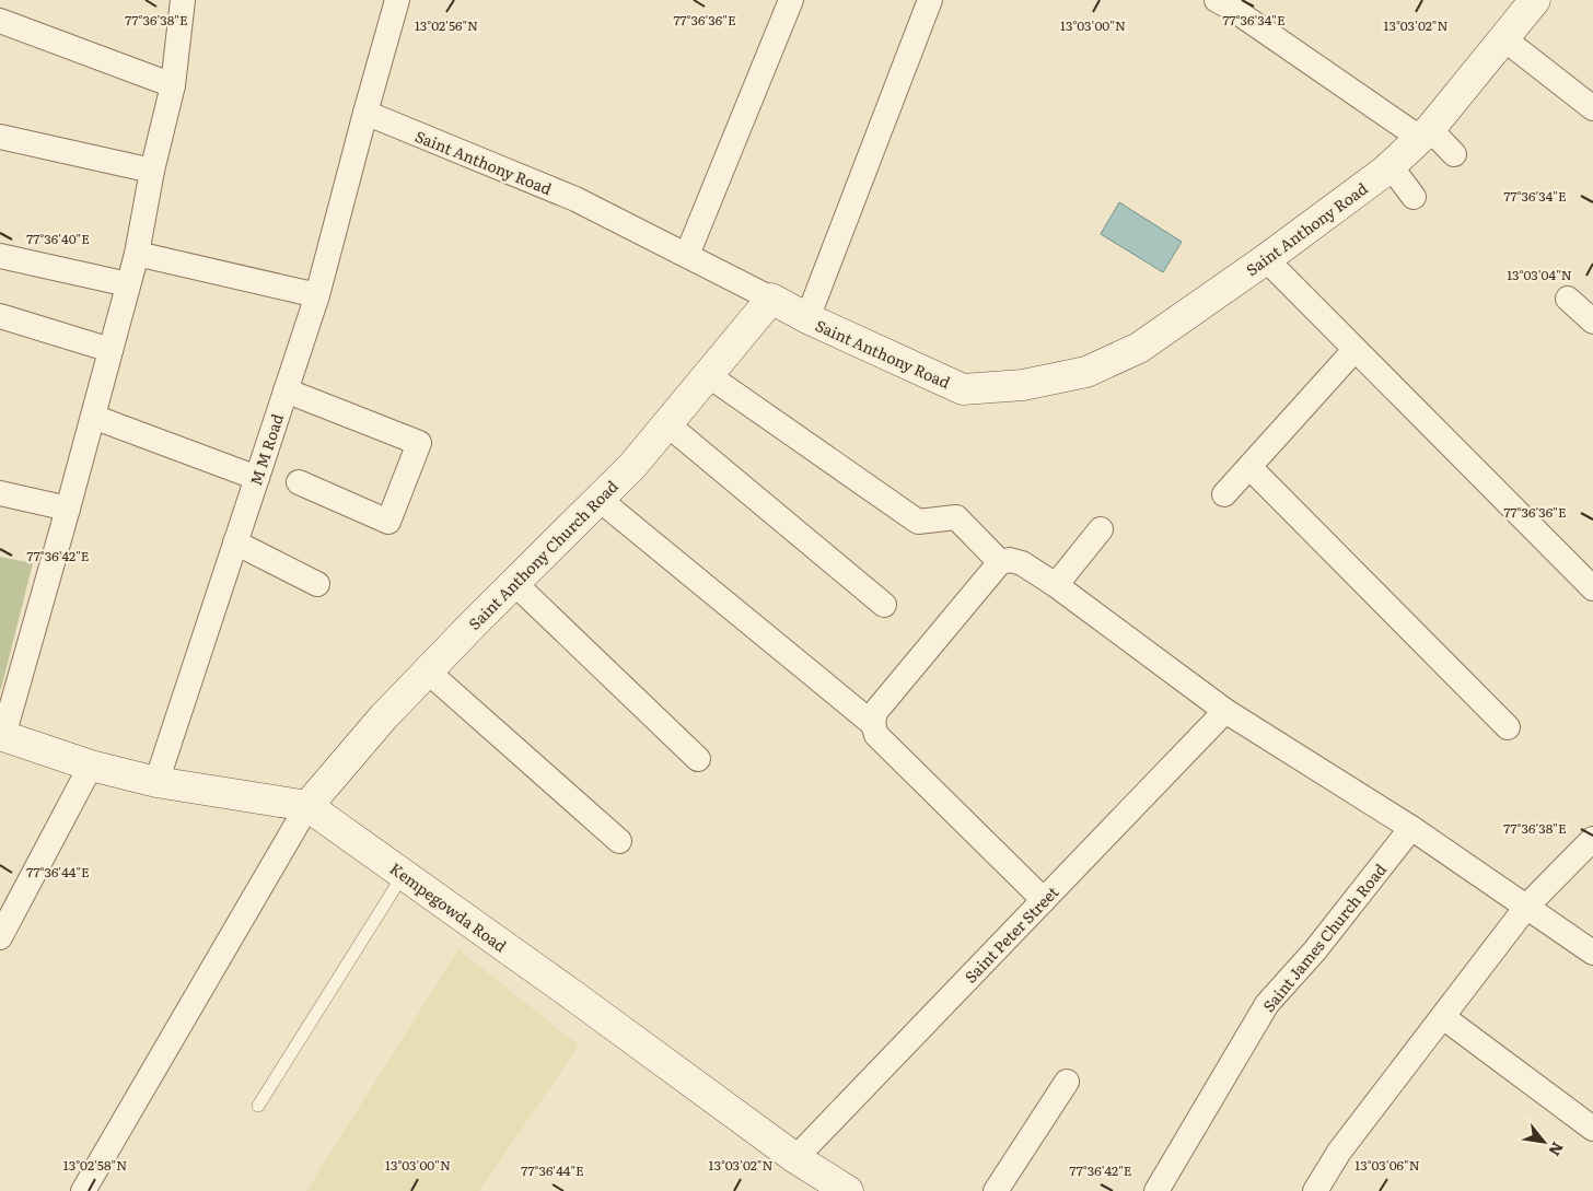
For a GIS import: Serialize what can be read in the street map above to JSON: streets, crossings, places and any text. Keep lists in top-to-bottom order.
{
  "streets": {
    "street": [
      "Saint Anthony Road",
      "M M Road",
      "Saint Anthony Church Road",
      "Kempegowda Road",
      "Saint Peter Street",
      "Saint James Church Road"
    ]
  },
  "crossings": [
    ["Saint Anthony Road", "M M Road"],
    ["Saint Anthony Road", "Saint Anthony Church Road"],
    ["M M Road", "Kempegowda Road"],
    ["Saint Anthony Church Road", "Kempegowda Road"],
    ["Kempegowda Road", "Saint Peter Street"]
  ],
  "north": "bottom right",
  "coordinates": [
    "77°36'34\"E",
    "77°36'38\"E",
    "77°36'36\"E",
    "13°02'56\"N",
    "13°03'00\"N",
    "13°03'02\"N",
    "77°36'40\"E",
    "13°03'04\"N",
    "77°36'42\"E",
    "77°36'44\"E",
    "13°02'58\"N",
    "13°03'06\"N"
  ]
}
